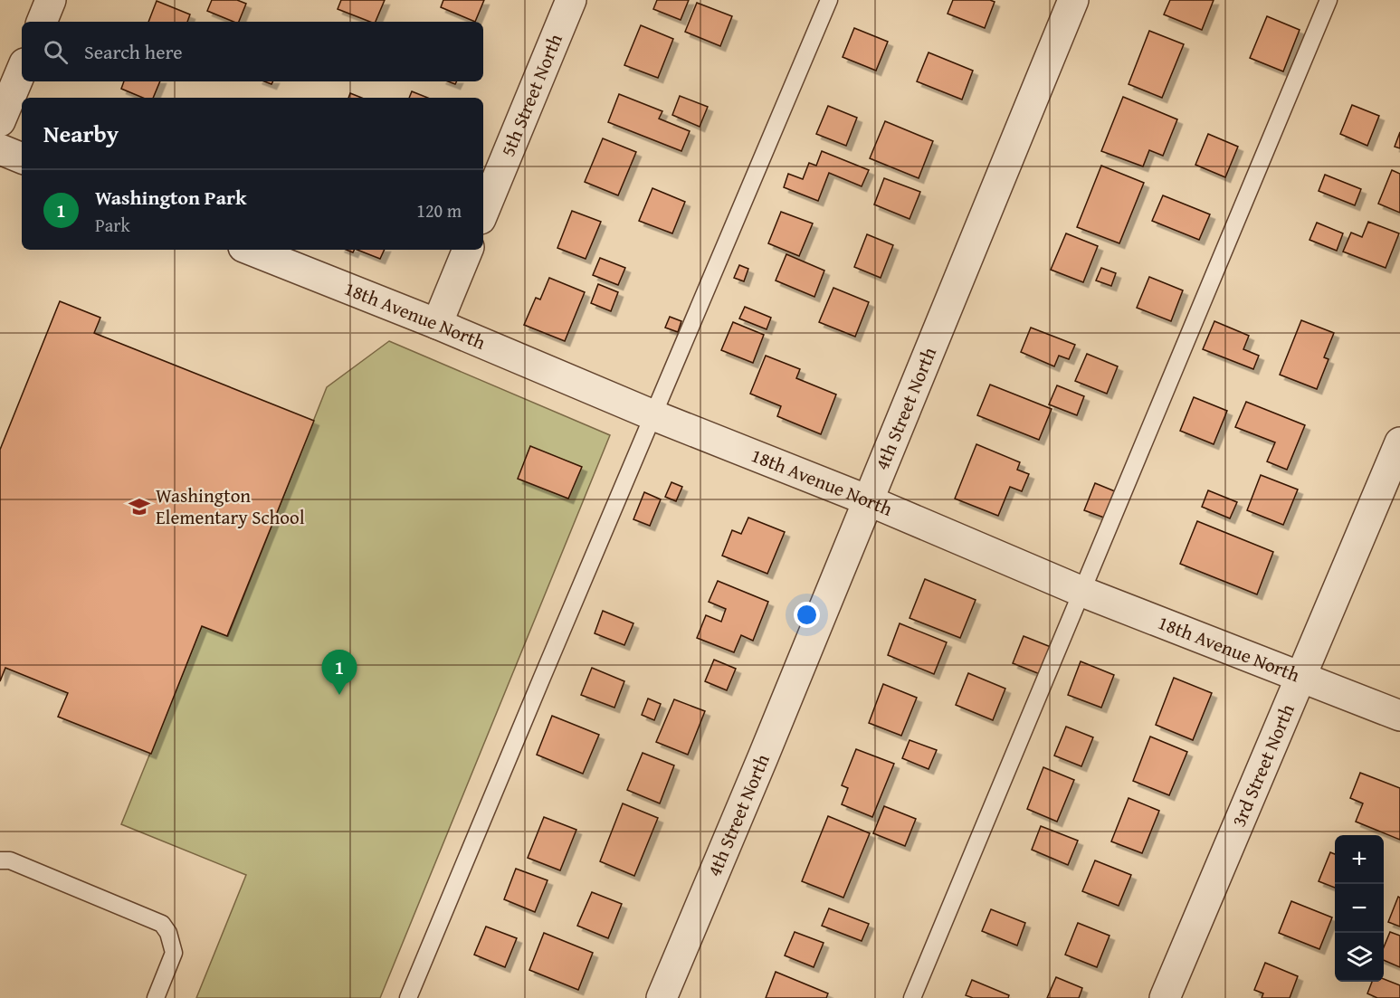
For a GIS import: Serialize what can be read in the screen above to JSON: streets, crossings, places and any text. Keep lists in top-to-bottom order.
{
  "streets": {
    "street": [
      "5th Street North",
      "18th Avenue North",
      "4th Street North",
      "3rd Street North"
    ]
  },
  "crossings": [
    ["18th Avenue North", "4th Street North"],
    ["18th Avenue North", "3rd Street North"]
  ],
  "places": {
    "school or university": ["Washington Elementary School"]
  },
  "page": {
    "search": "Search here",
    "heading": "Nearby",
    "list": [
      {
        "mark": "1",
        "name": "Washington Park",
        "note": "Park",
        "value": "120 m"
      }
    ],
    "pins": "1",
    "map_buttons": ["+", "−"]
  }
}
